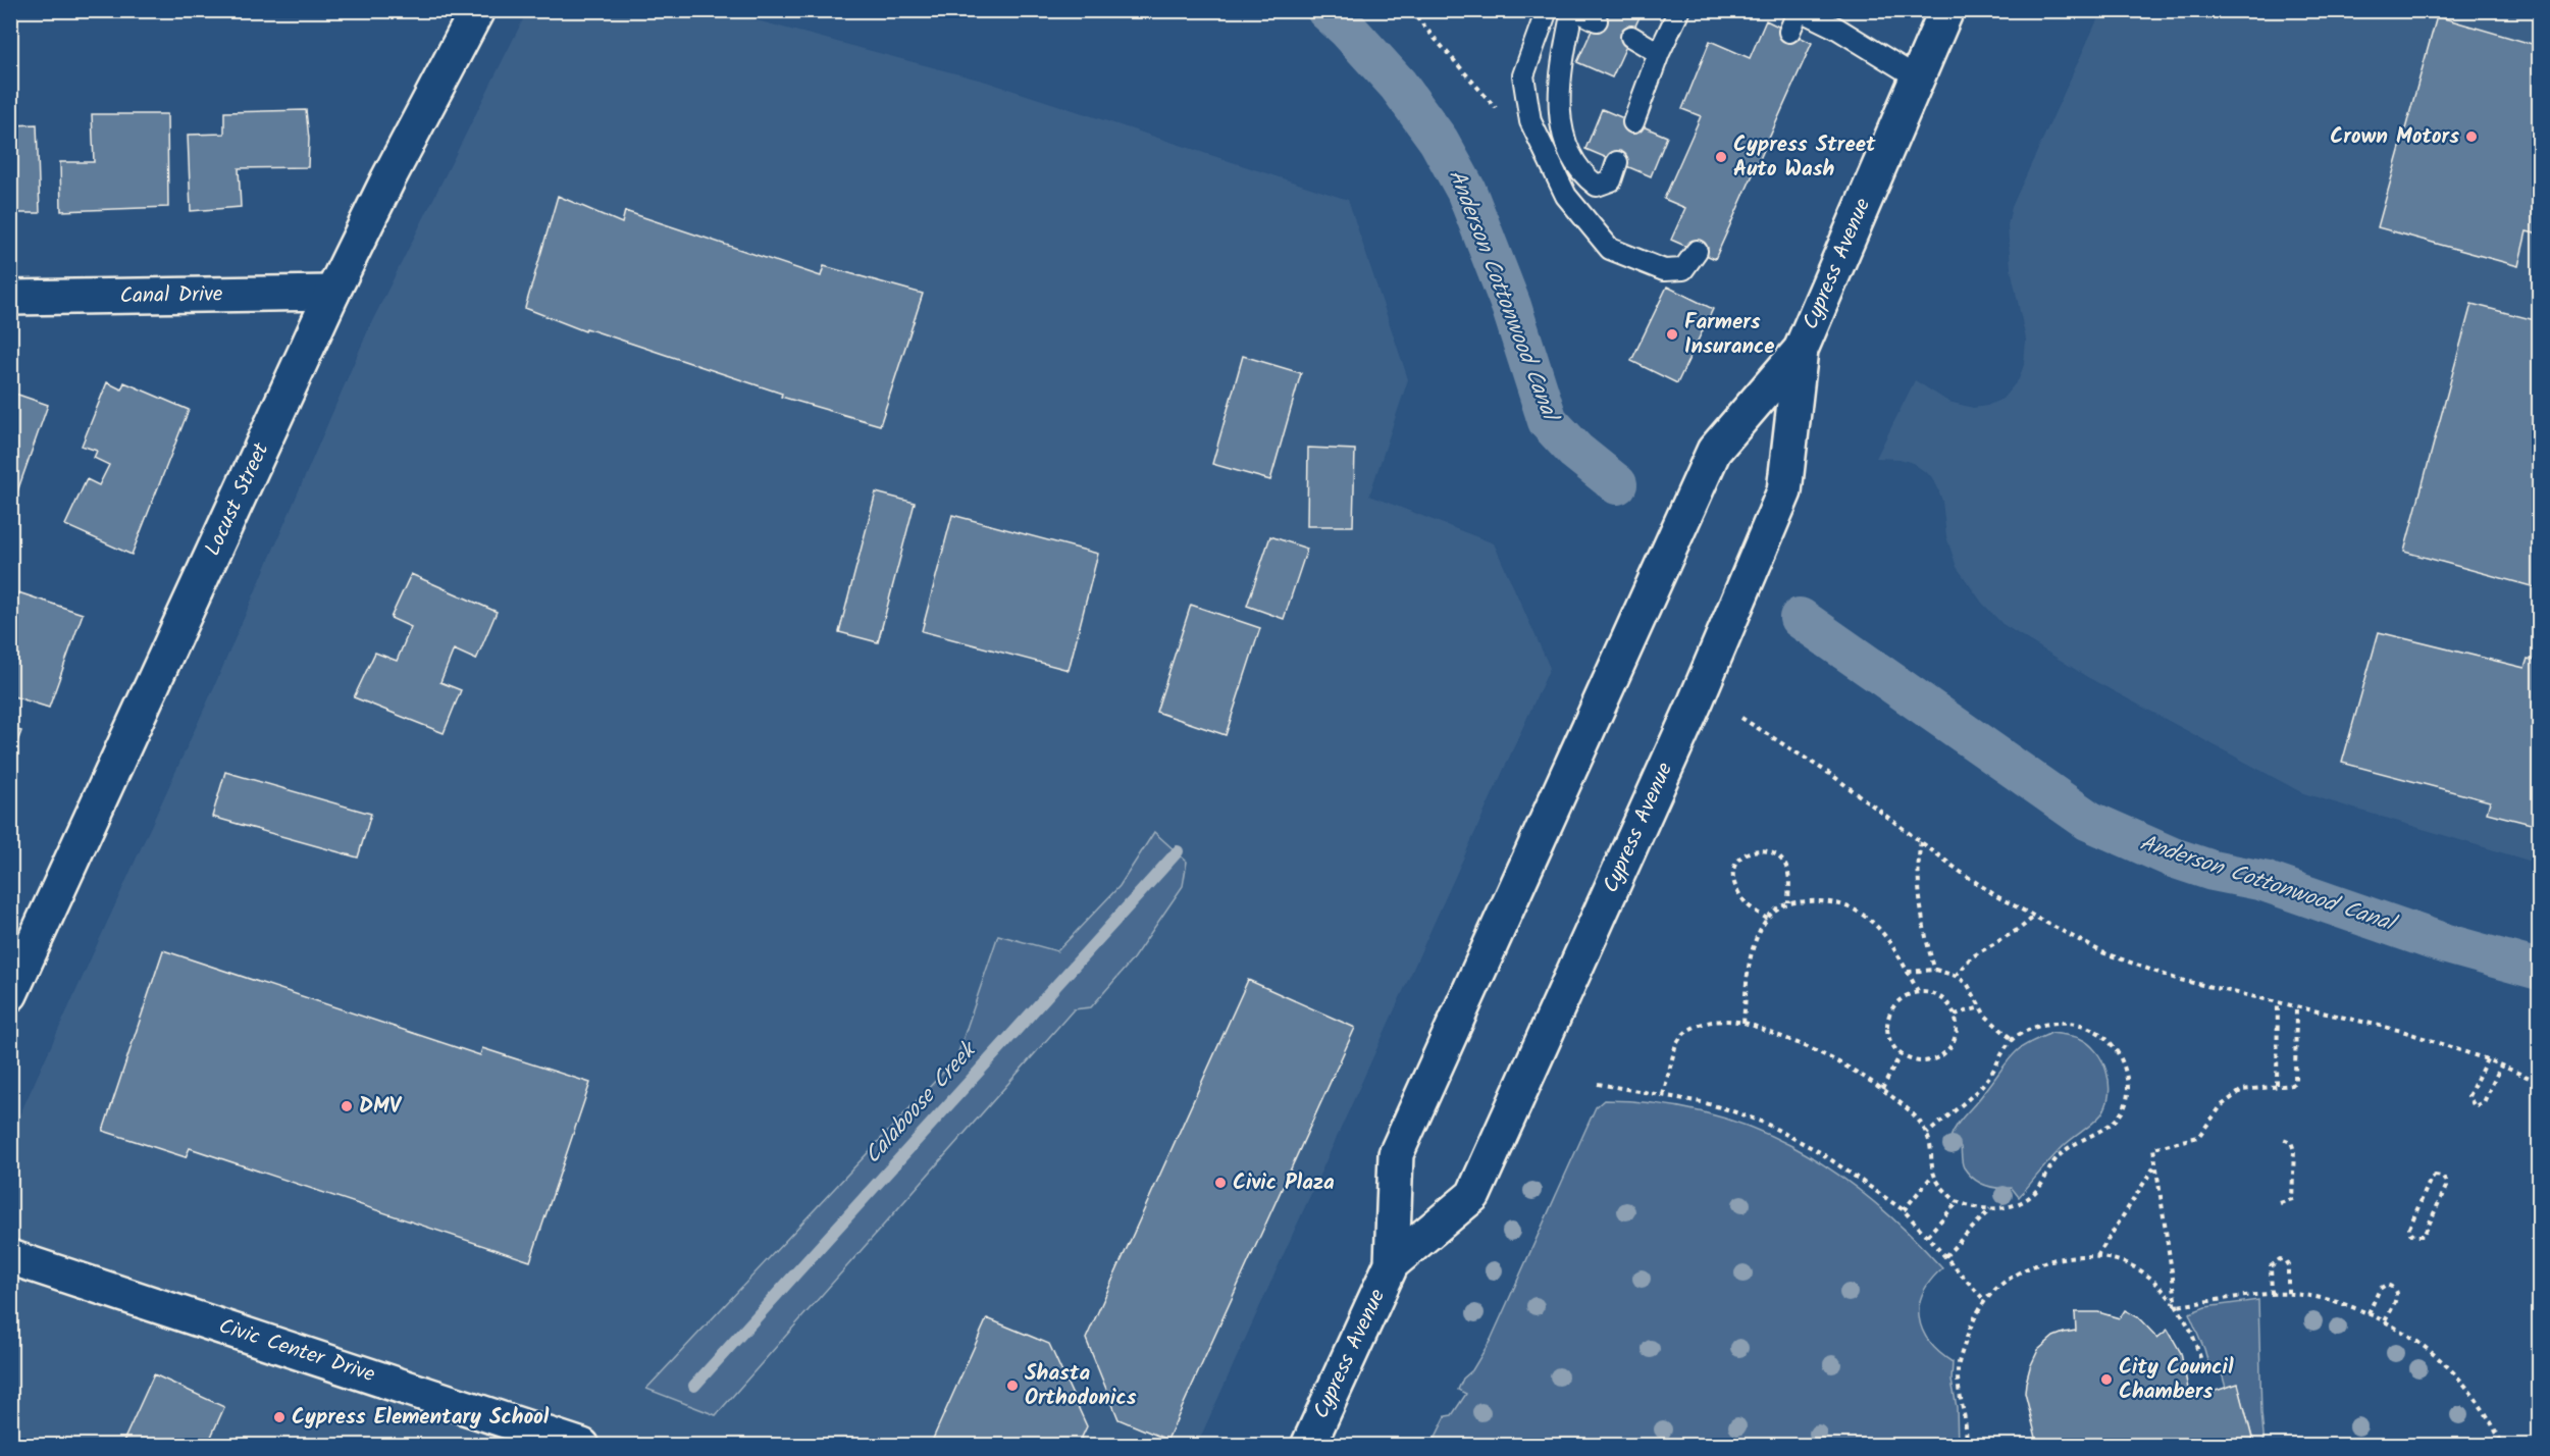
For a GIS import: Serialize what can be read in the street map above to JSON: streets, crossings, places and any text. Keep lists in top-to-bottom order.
{
  "streets": {
    "main road": [
      "Cypress Avenue",
      "Canal Drive",
      "Locust Street",
      "Civic Center Drive"
    ]
  },
  "crossings": [
    ["Canal Drive", "Locust Street"]
  ],
  "water": ["Anderson Cottonwood Canal", "Calaboose Creek"],
  "places": [
    "Crown Motors",
    "Cypress Street Auto Wash",
    "Farmers Insurance",
    "DMV",
    "Civic Plaza",
    "City Council Chambers",
    "Shasta Orthodonics",
    "Cypress Elementary School"
  ]
}
